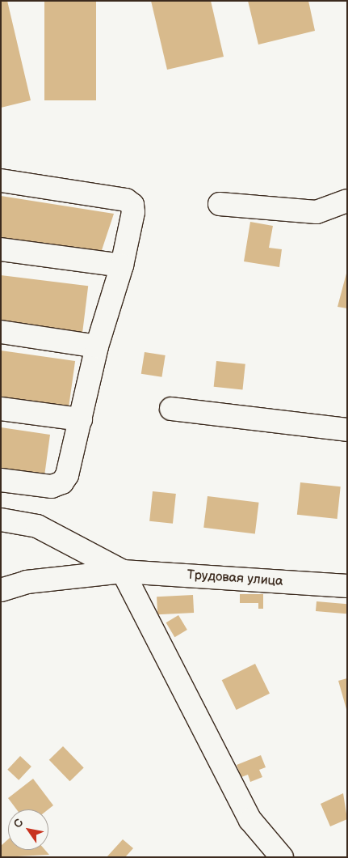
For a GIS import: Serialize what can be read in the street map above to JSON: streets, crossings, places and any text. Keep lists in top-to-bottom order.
{
  "streets": {
    "street": ["Трудовая улица"]
  },
  "north": "top left"
}
